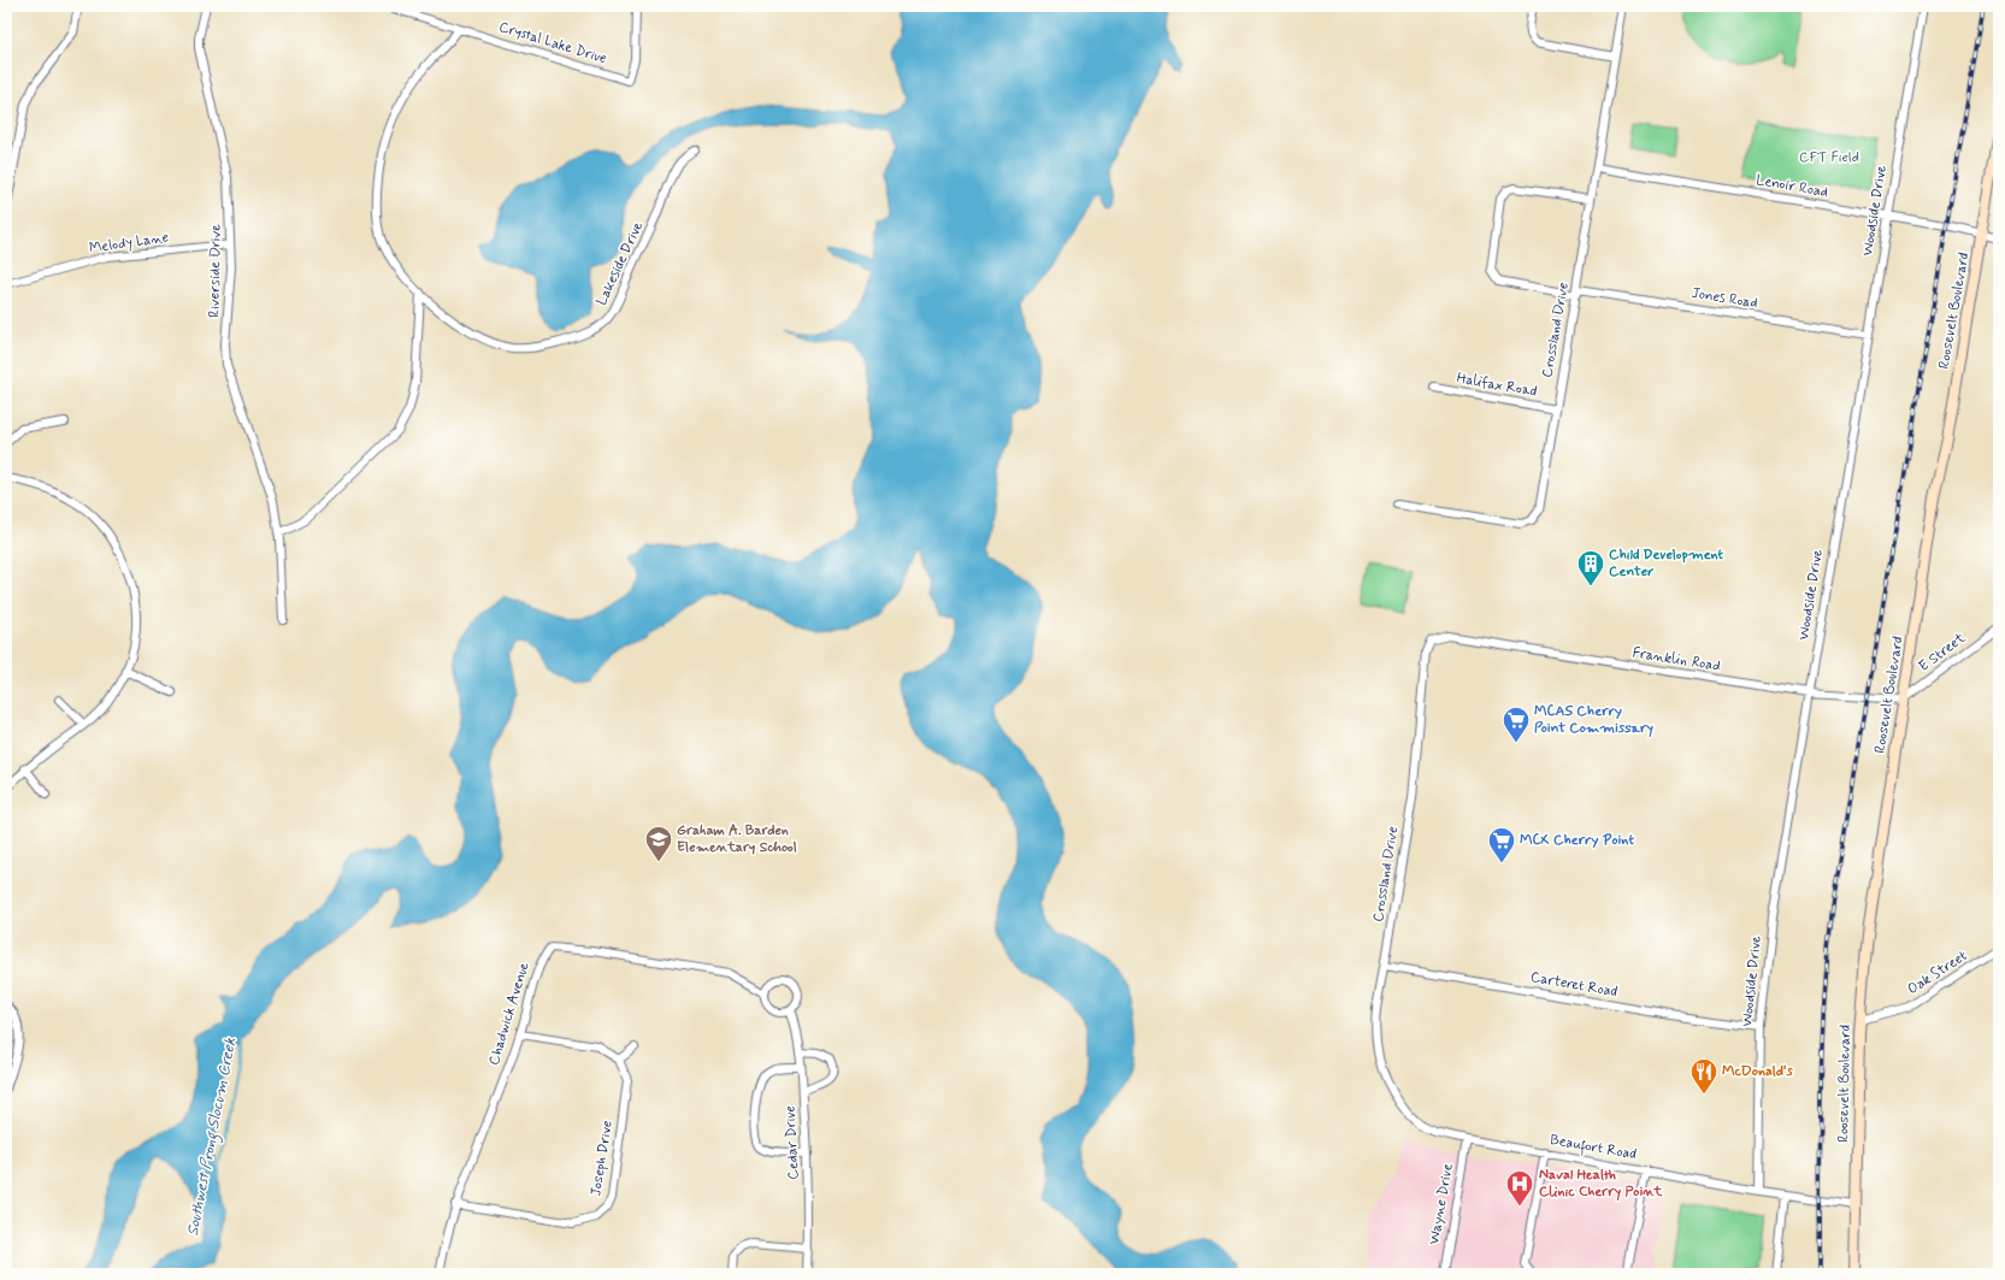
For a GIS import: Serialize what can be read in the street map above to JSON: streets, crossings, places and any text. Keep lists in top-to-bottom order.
{
  "streets": {
    "street": [
      "Crystal Lake Drive",
      "Lenoir Road",
      "Woodside Drive",
      "Melody Lane",
      "Lakeside Drive",
      "Riverside Drive",
      "Jones Road",
      "Roosevelt Boulevard",
      "Crossland Drive",
      "Halifax Road",
      "E Street",
      "Franklin Road",
      "Oak Street",
      "Carteret Road",
      "Chadwick Avenue",
      "Cedar Drive",
      "Beaufort Road",
      "Joseph Drive",
      "Wayne Drive"
    ]
  },
  "crossings": [
    ["Crystal Lake Drive", "Lakeside Drive"],
    ["Lenoir Road", "Woodside Drive"],
    ["Lenoir Road", "Roosevelt Boulevard"],
    ["Lenoir Road", "Crossland Drive"],
    ["Woodside Drive", "Jones Road"],
    ["Woodside Drive", "Franklin Road"],
    ["Woodside Drive", "Carteret Road"],
    ["Woodside Drive", "Beaufort Road"],
    ["Melody Lane", "Riverside Drive"],
    ["Jones Road", "Crossland Drive"],
    ["Roosevelt Boulevard", "E Street"],
    ["Roosevelt Boulevard", "Franklin Road"],
    ["Roosevelt Boulevard", "Oak Street"],
    ["Roosevelt Boulevard", "Beaufort Road"],
    ["Crossland Drive", "Halifax Road"],
    ["Crossland Drive", "Franklin Road"],
    ["Crossland Drive", "Carteret Road"],
    ["Crossland Drive", "Beaufort Road"],
    ["E Street", "Franklin Road"],
    ["Chadwick Avenue", "Cedar Drive"],
    ["Chadwick Avenue", "Joseph Drive"],
    ["Beaufort Road", "Wayne Drive"]
  ],
  "water": ["Southwest Prong Slocum Creek"],
  "parks": ["CFT Field"],
  "places": {
    "building": ["Child Development Center"],
    "supermarket": ["MCAS Cherry Point Commissary", "MCX Cherry Point"],
    "school or university": ["Graham A. Barden Elementary School"],
    "restaurant": ["McDonald's"],
    "hospital": ["Naval Health Clinic Cherry Point"]
  }
}
